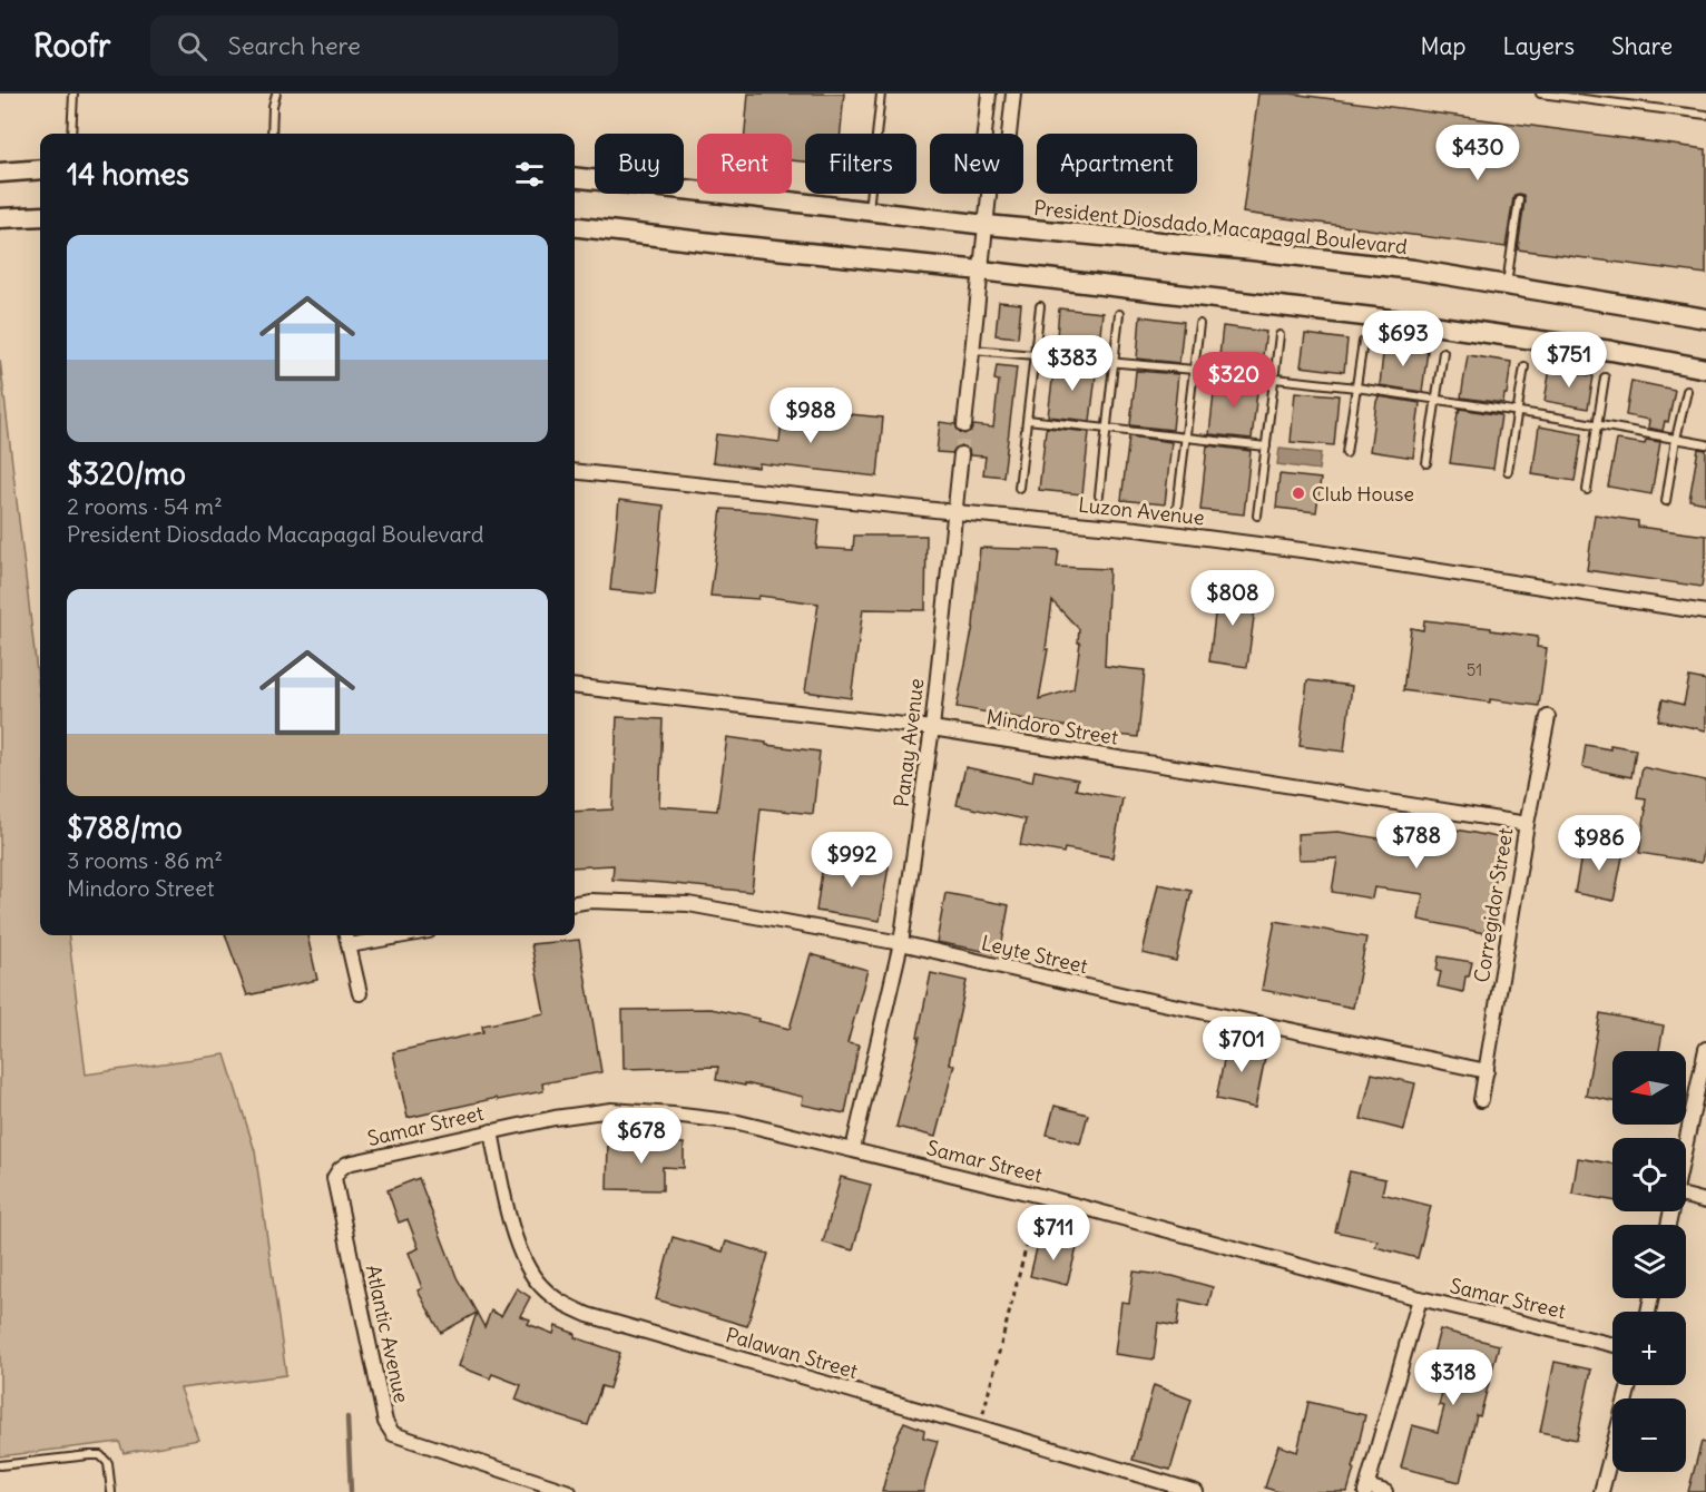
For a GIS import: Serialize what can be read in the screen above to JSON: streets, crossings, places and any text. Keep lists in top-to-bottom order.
{
  "streets": {
    "main road": ["President Diosdado Macapagal Boulevard"],
    "street": [
      "Luzon Avenue",
      "Mindoro Street",
      "Panay Avenue",
      "Corregidor Street",
      "Leyte Street",
      "Samar Street",
      "Atlantic Avenue",
      "Palawan Street"
    ]
  },
  "crossings": [
    ["Luzon Avenue", "Panay Avenue"],
    ["Mindoro Street", "Panay Avenue"],
    ["Mindoro Street", "Corregidor Street"],
    ["Panay Avenue", "Leyte Street"],
    ["Panay Avenue", "Samar Street"],
    ["Corregidor Street", "Leyte Street"],
    ["Samar Street", "Atlantic Avenue"],
    ["Samar Street", "Palawan Street"]
  ],
  "places": ["Club House"],
  "house_numbers": ["51"],
  "north": "left",
  "page": {
    "header": "Roofr",
    "search": "Search here",
    "nav": ["Map", "Layers", "Share"],
    "price": [
      "$430",
      "$693",
      "$751",
      "$383",
      "$320",
      "$988",
      "$808",
      "$788",
      "$986",
      "$992",
      "$701",
      "$678",
      "$711",
      "$318"
    ],
    "chip": [
      "Buy",
      "Rent",
      "Filters",
      "New",
      "Apartment"
    ],
    "heading": "14 homes",
    "list": [
      {
        "name": "$320/mo",
        "note": "2 rooms · 54 m² · President Diosdado Macapagal Boulevard"
      },
      {
        "name": "$788/mo",
        "note": "3 rooms · 86 m² · Mindoro Street"
      }
    ],
    "map_buttons": ["+", "−"]
  }
}
